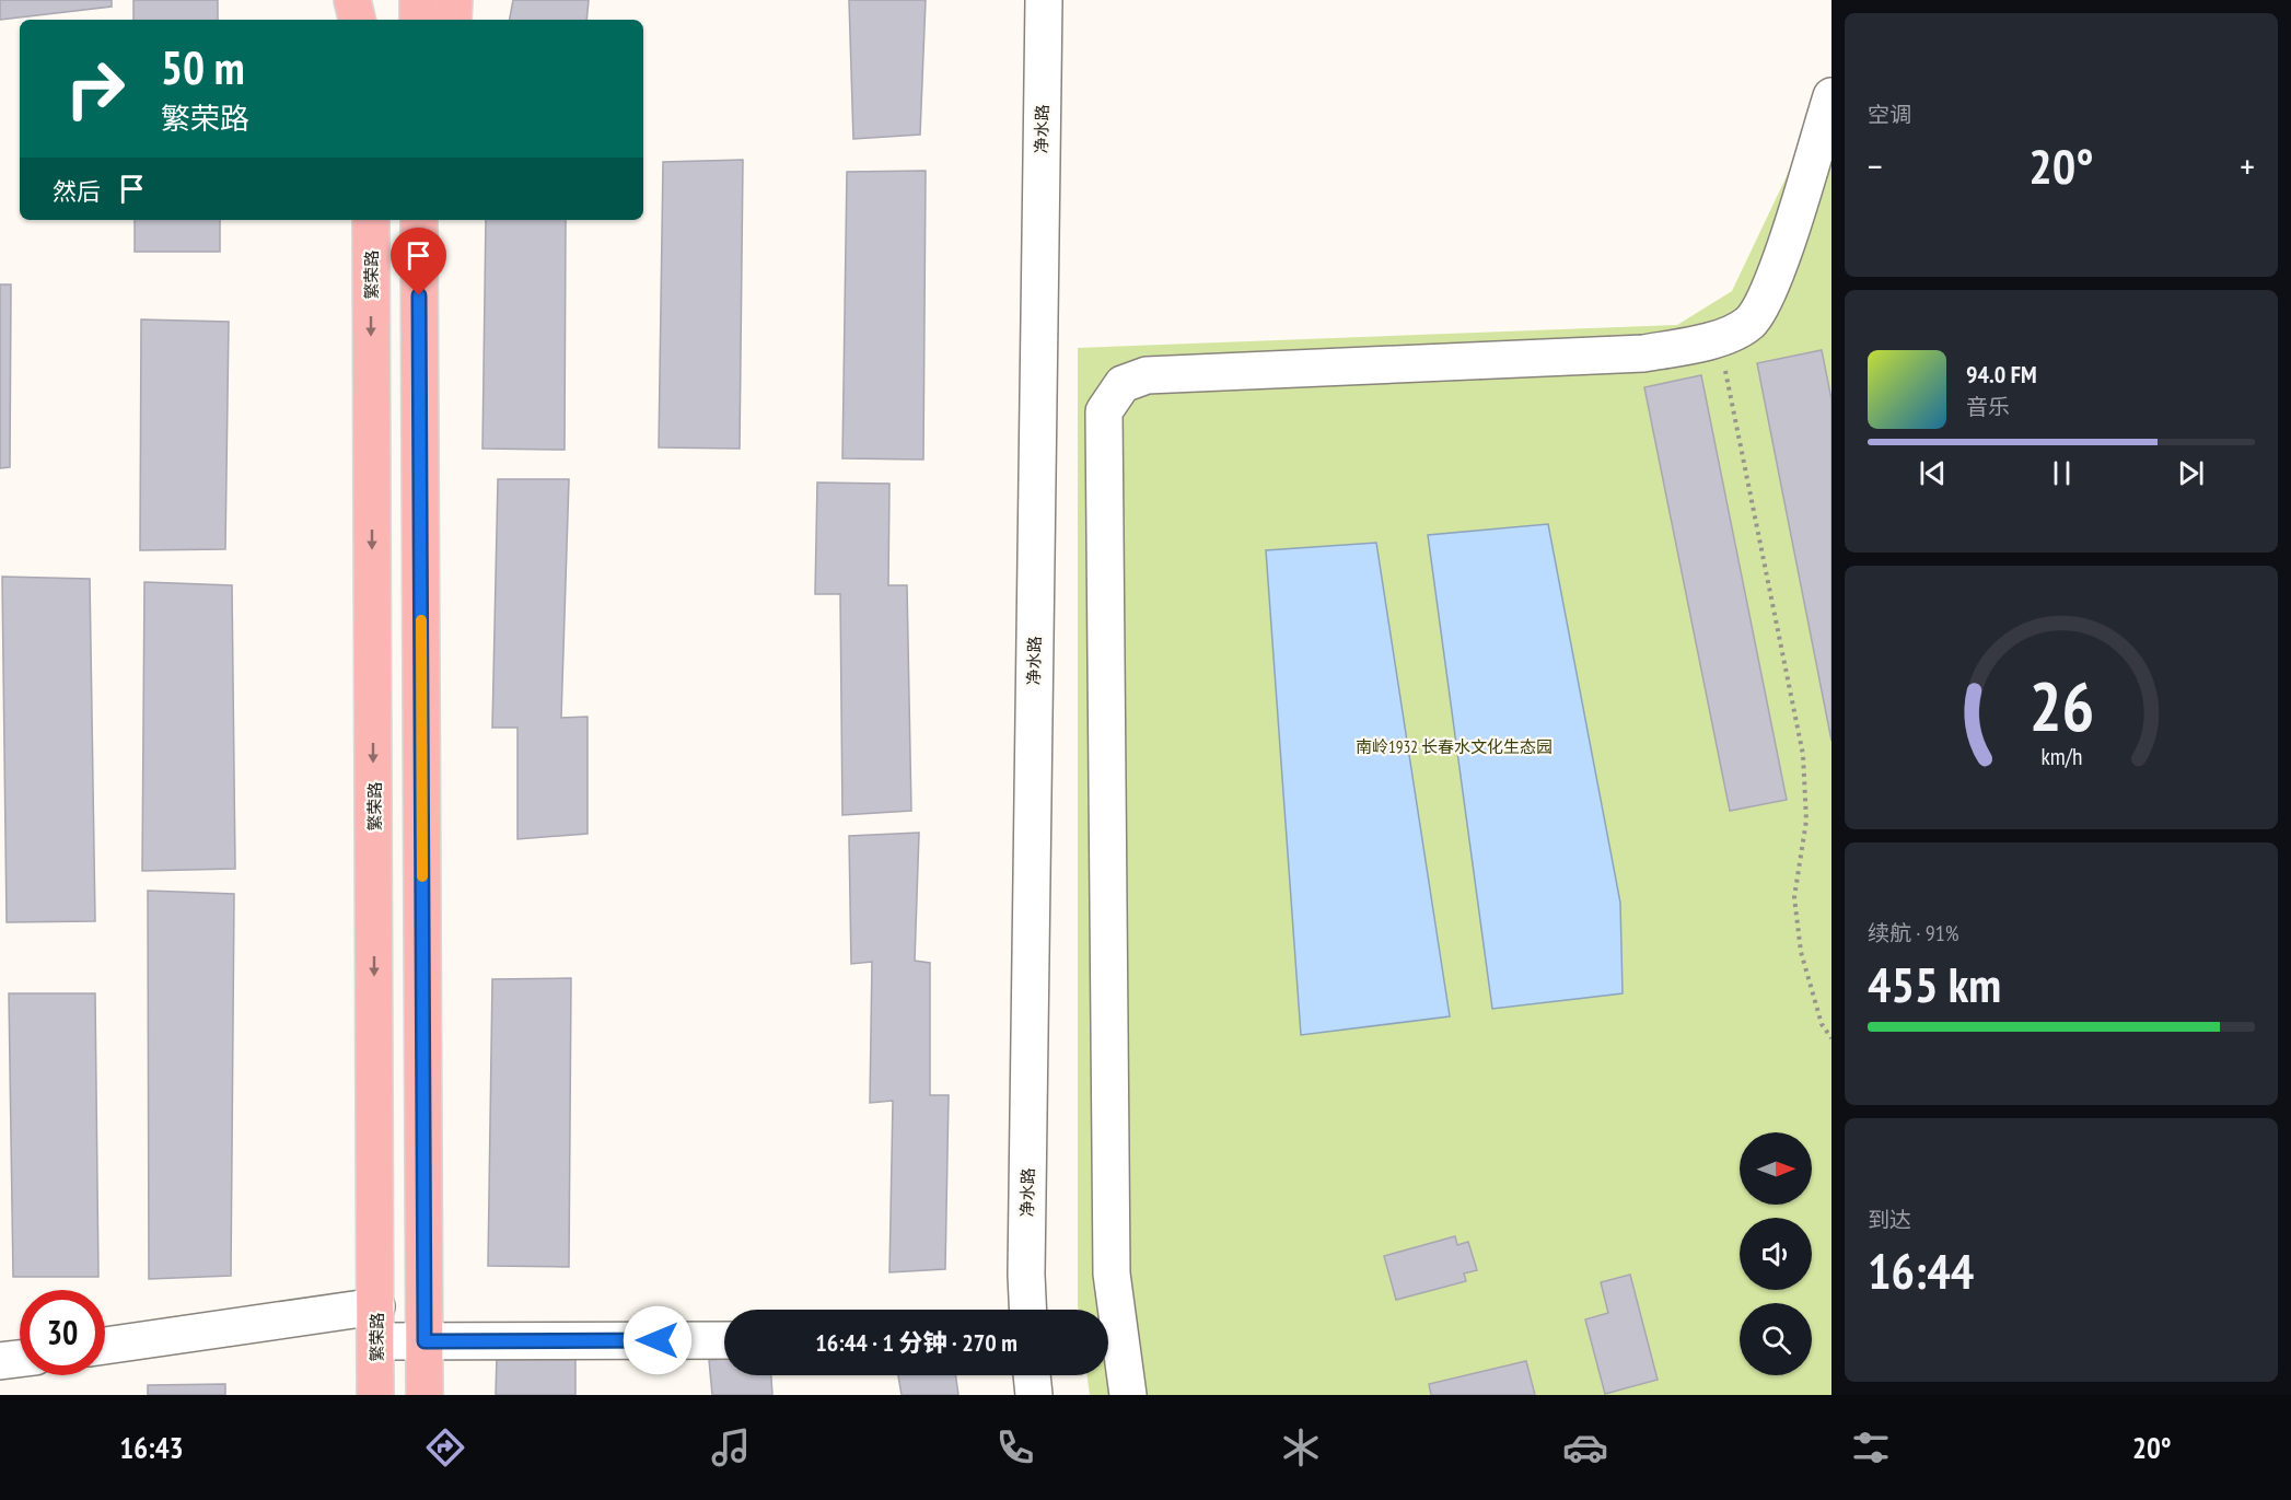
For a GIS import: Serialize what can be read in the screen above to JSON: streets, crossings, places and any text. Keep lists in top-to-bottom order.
{
  "streets": {
    "main road": ["繁荣路"],
    "street": ["净水路"]
  },
  "parks": ["南岭1932 长春水文化生态园"],
  "north": "right",
  "page": {
    "tile": [
      "空调",
      ["续航 · 91%", "455 km"],
      ["到达", "16:44"]
    ],
    "turn": ["50 m", "繁荣路"],
    "heat": ["−", "20°", "+"],
    "then": "然后",
    "song": ["94.0 FM", "音乐"],
    "limit": "30",
    "trip": "16:44 · 1 分钟 · 270 m",
    "tabs": ["16:43", "20°"],
    "gauge": ["26", "km/h"]
  }
}
